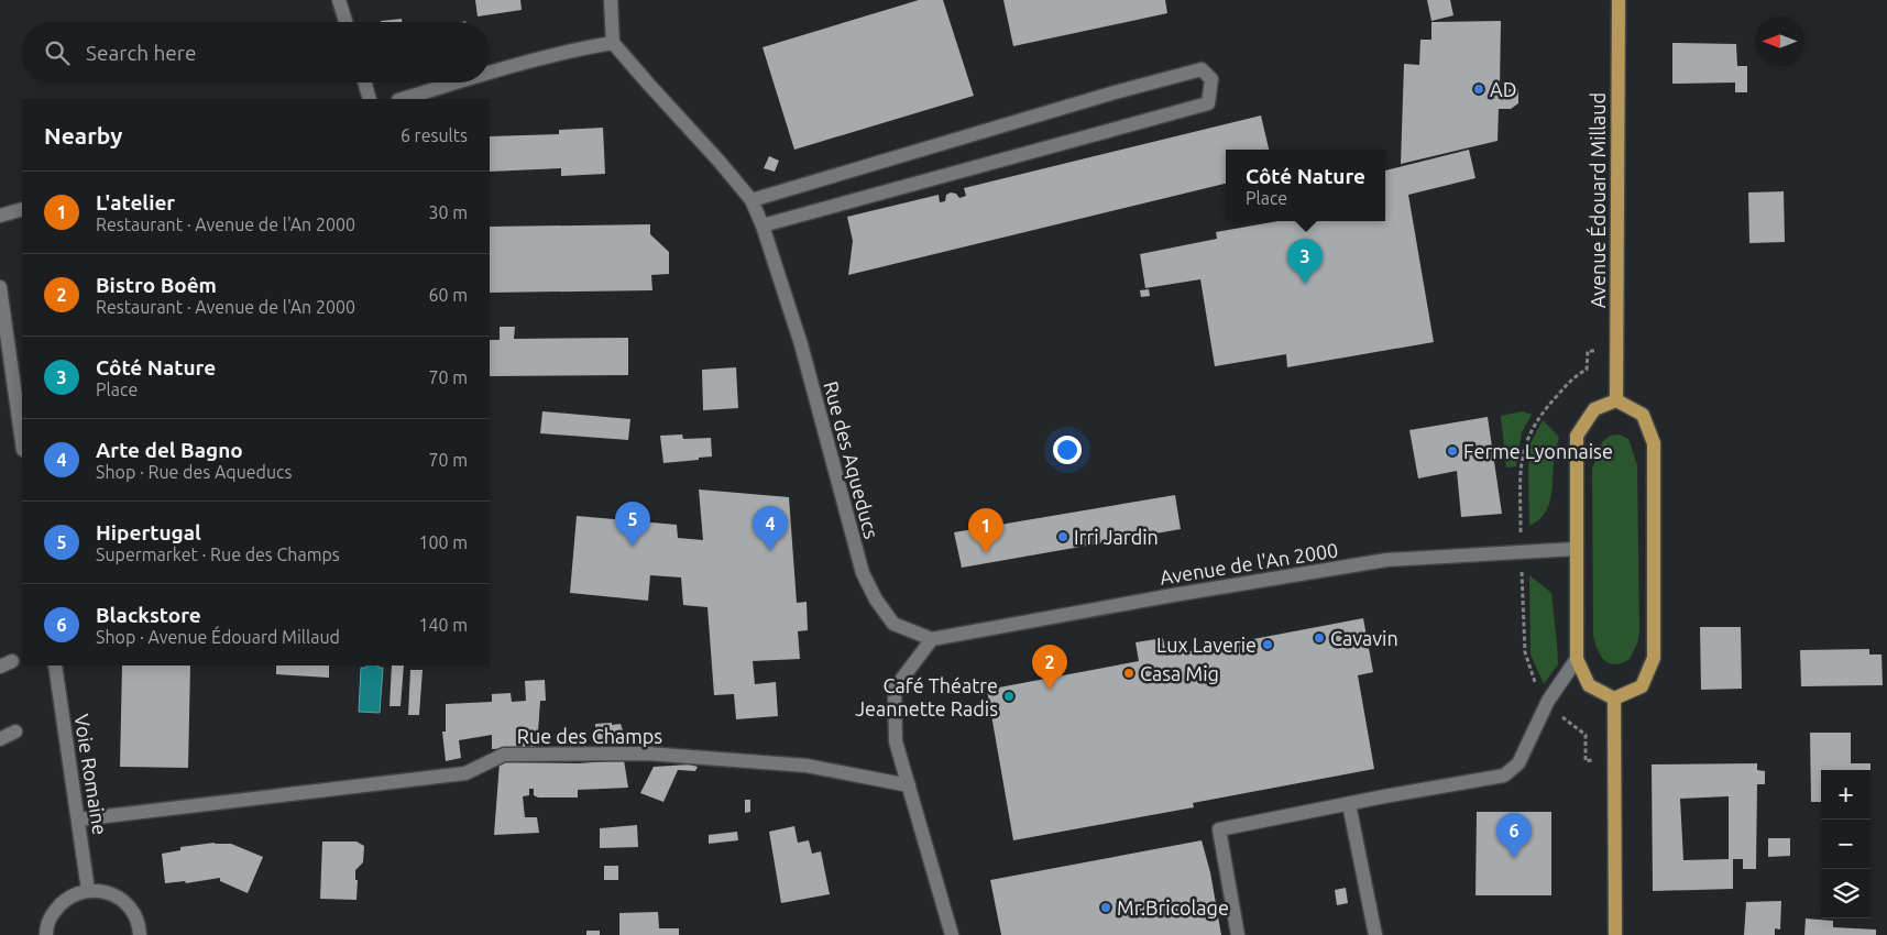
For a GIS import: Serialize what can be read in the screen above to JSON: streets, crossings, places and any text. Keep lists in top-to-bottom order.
{
  "streets": {
    "main road": ["Avenue Édouard Millaud"],
    "street": [
      "Rue des Aqueducs",
      "Avenue de l'An 2000",
      "Rue des Champs",
      "Voie Romaine"
    ]
  },
  "crossings": [
    ["Rue des Aqueducs", "Avenue de l'An 2000"],
    ["Rue des Champs", "Voie Romaine"]
  ],
  "places": [
    "AD",
    "Ferme Lyonnaise",
    "Irri Jardin",
    "Cavavin",
    "Lux Laverie",
    "Casa Mig",
    "Café Théatre Jeannette Radis",
    "Mr.Bricolage"
  ],
  "north": "left",
  "page": {
    "search": "Search here",
    "heading": ["Nearby", "6 results"],
    "popup": ["Côté Nature", "Place"],
    "list": [
      {
        "mark": "1",
        "name": "L'atelier",
        "note": "Restaurant · Avenue de l'An 2000",
        "value": "30 m"
      },
      {
        "mark": "2",
        "name": "Bistro Boêm",
        "note": "Restaurant · Avenue de l'An 2000",
        "value": "60 m"
      },
      {
        "mark": "3",
        "name": "Côté Nature",
        "note": "Place",
        "value": "70 m"
      },
      {
        "mark": "4",
        "name": "Arte del Bagno",
        "note": "Shop · Rue des Aqueducs",
        "value": "70 m"
      },
      {
        "mark": "5",
        "name": "Hipertugal",
        "note": "Supermarket · Rue des Champs",
        "value": "100 m"
      },
      {
        "mark": "6",
        "name": "Blackstore",
        "note": "Shop · Avenue Édouard Millaud",
        "value": "140 m"
      }
    ],
    "pins": [
      "3",
      "5",
      "4",
      "1",
      "2",
      "6"
    ],
    "map_buttons": ["+", "−"]
  }
}
